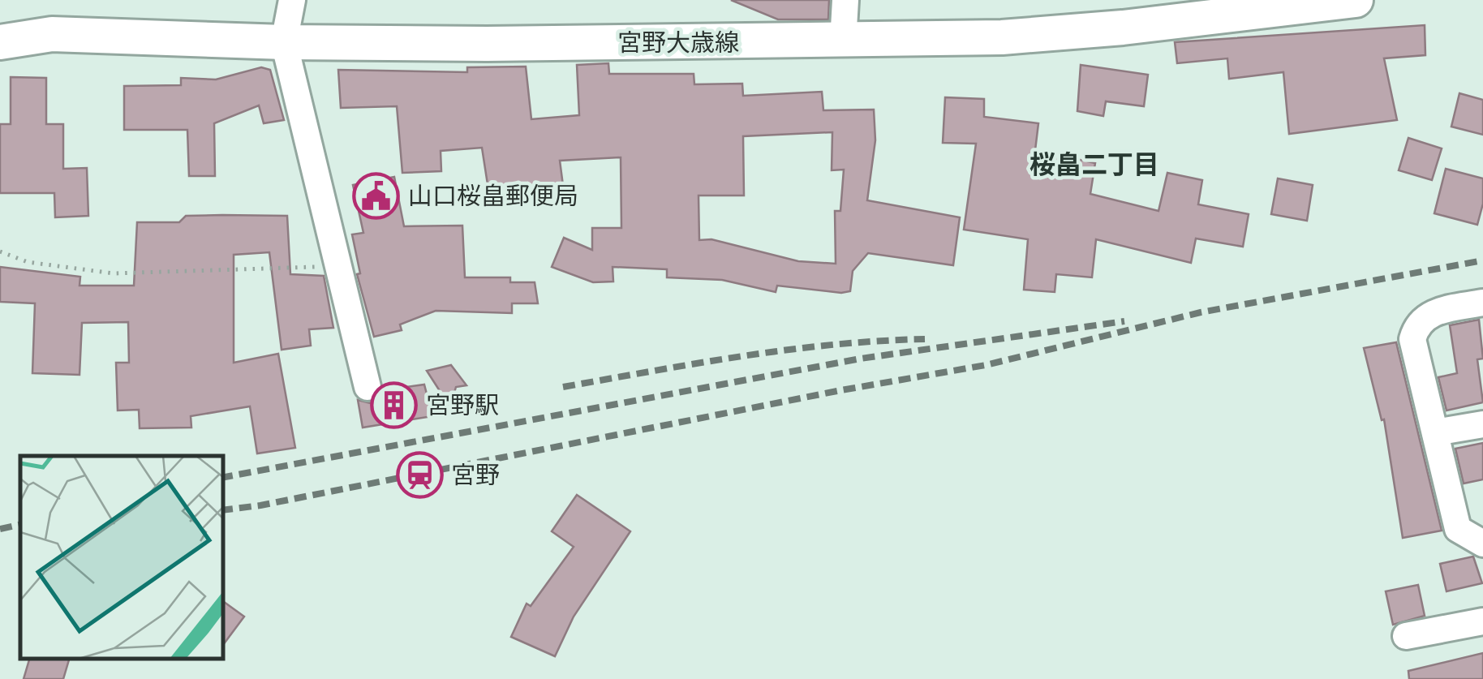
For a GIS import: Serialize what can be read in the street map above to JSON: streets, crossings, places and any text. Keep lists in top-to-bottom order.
{
  "streets": {
    "main road": ["宮野大歳線"]
  },
  "districts": ["桜畠二丁目"],
  "places": {
    "public building": ["山口桜畠郵便局"],
    "building": ["宮野駅"],
    "station": ["宮野"]
  }
}
